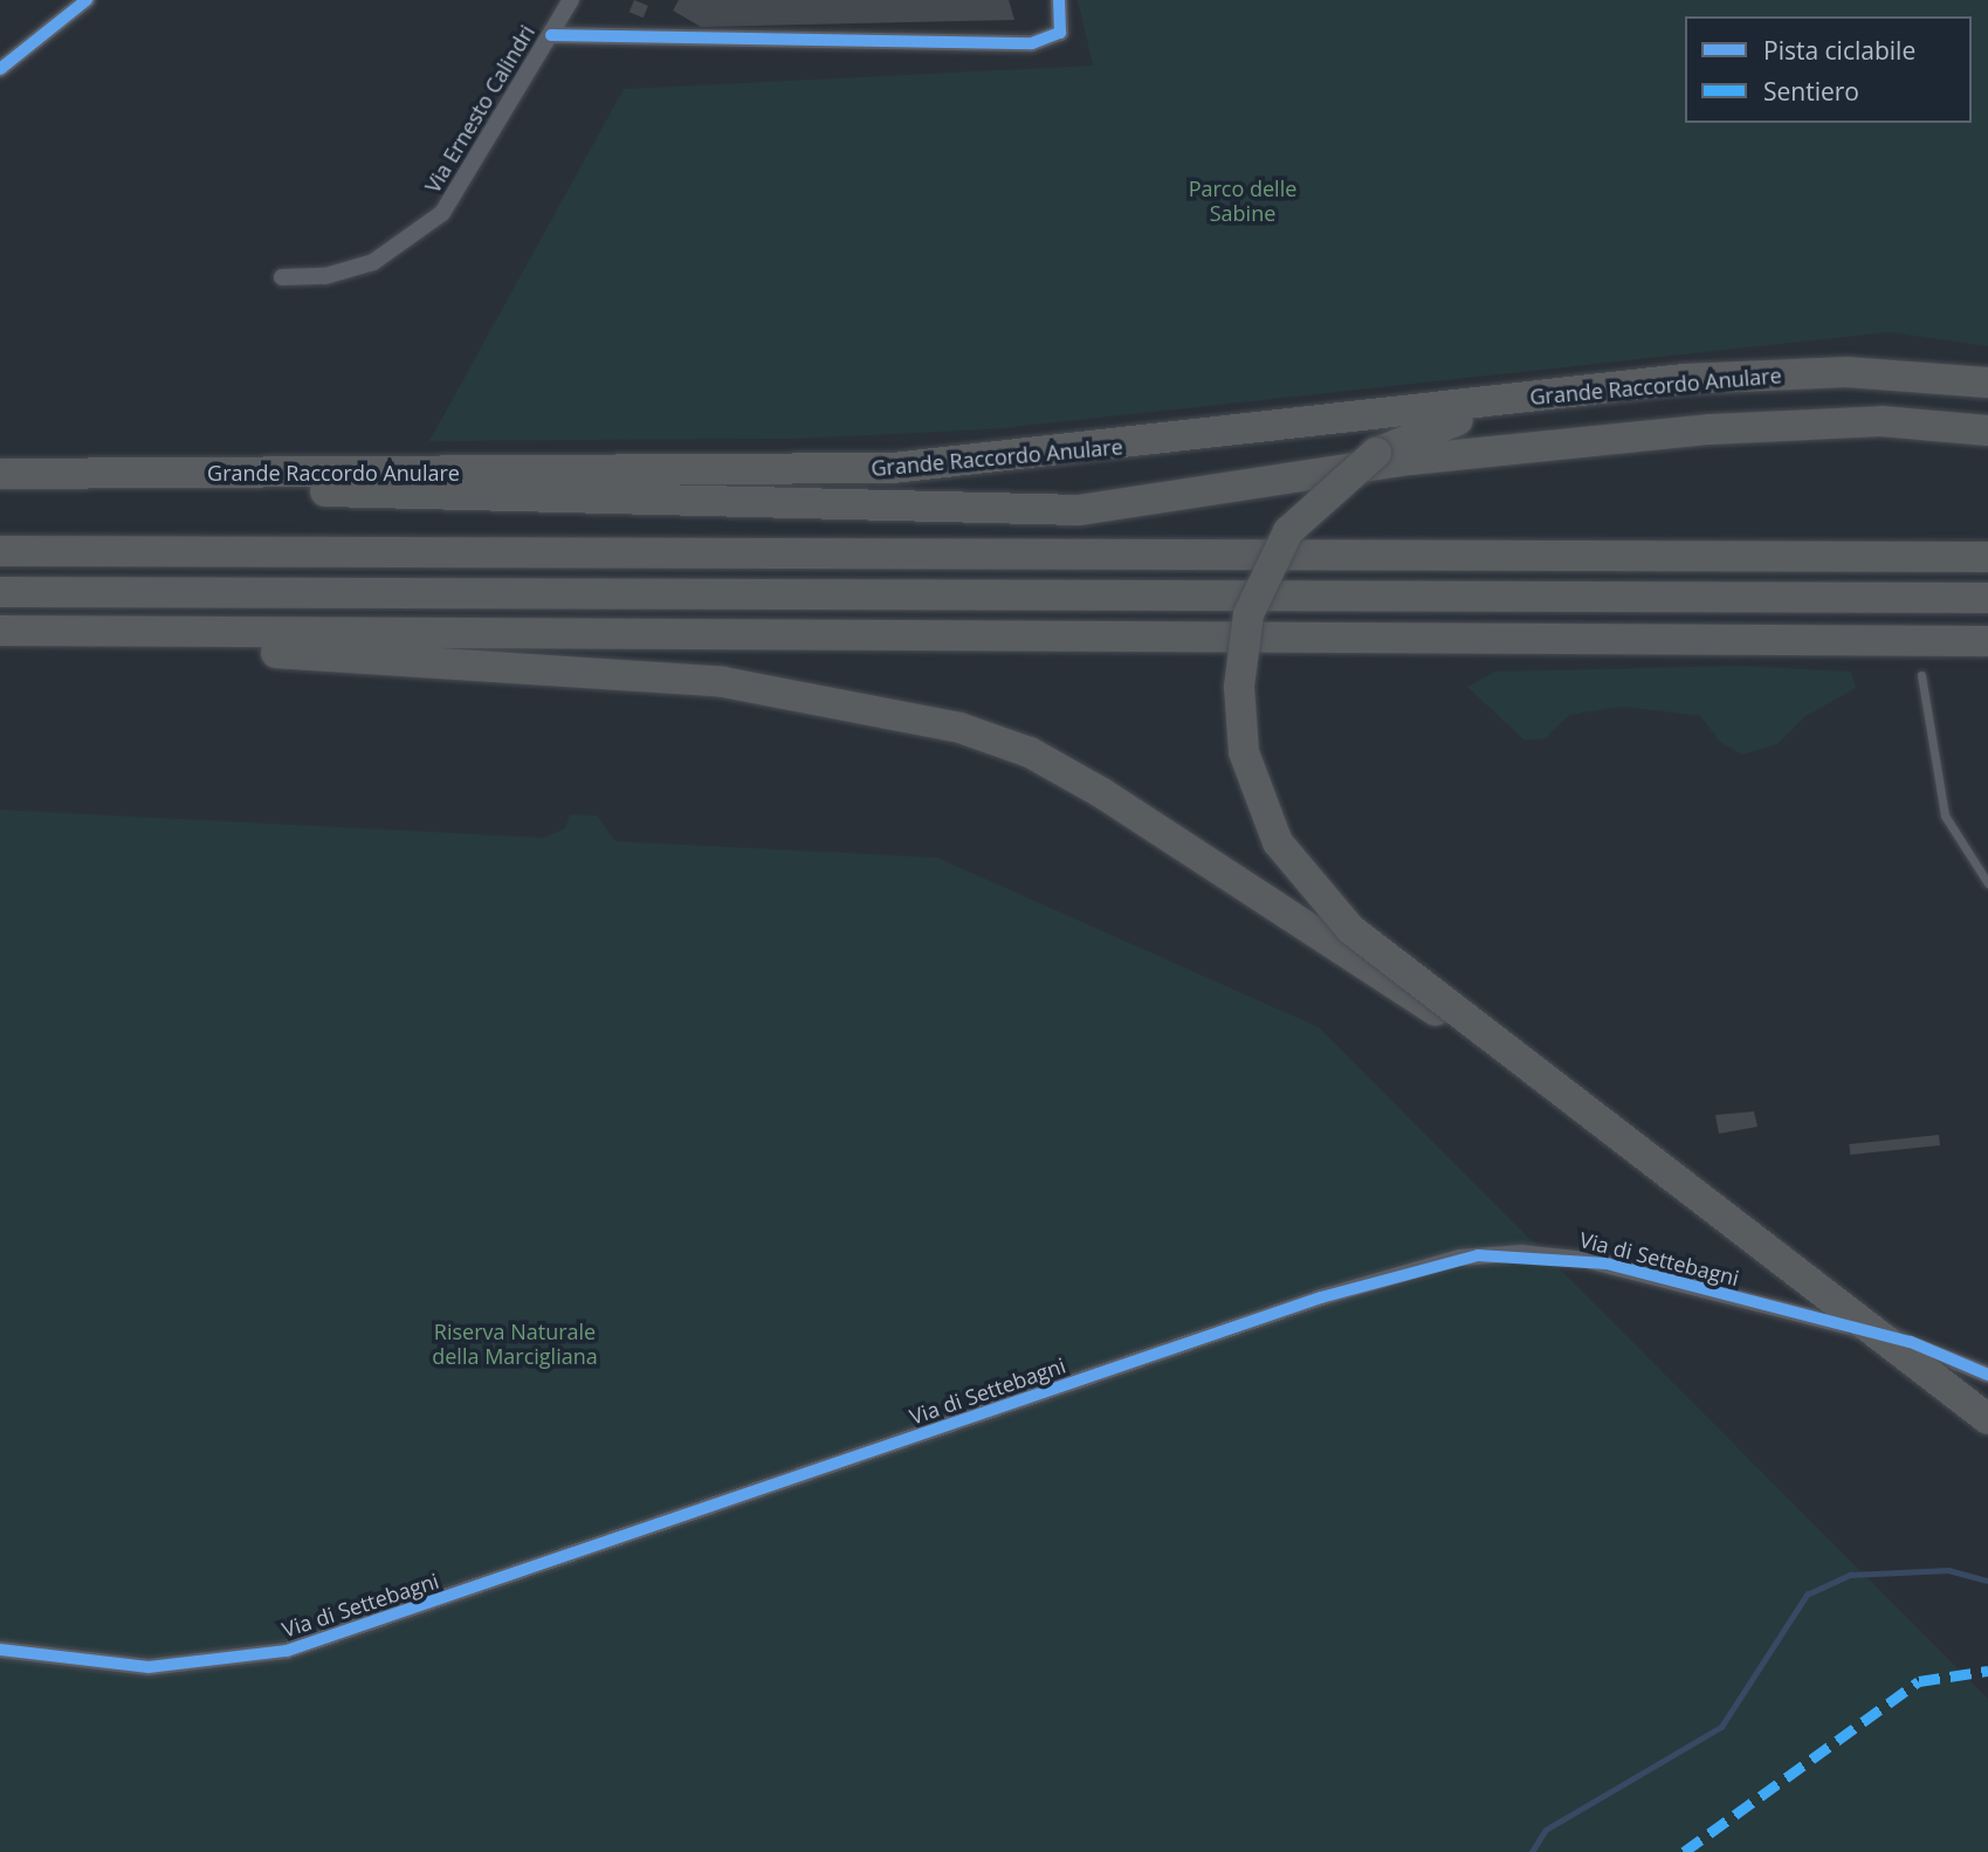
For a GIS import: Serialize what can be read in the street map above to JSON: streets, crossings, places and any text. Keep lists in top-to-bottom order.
{
  "streets": {
    "highway": ["Grande Raccordo Anulare"],
    "street": ["Via Ernesto Calindri", "Via di Settebagni"]
  },
  "parks": ["Parco delle Sabine", "Riserva Naturale della Marcigliana"],
  "legend": ["Pista ciclabile", "Sentiero"]
}
